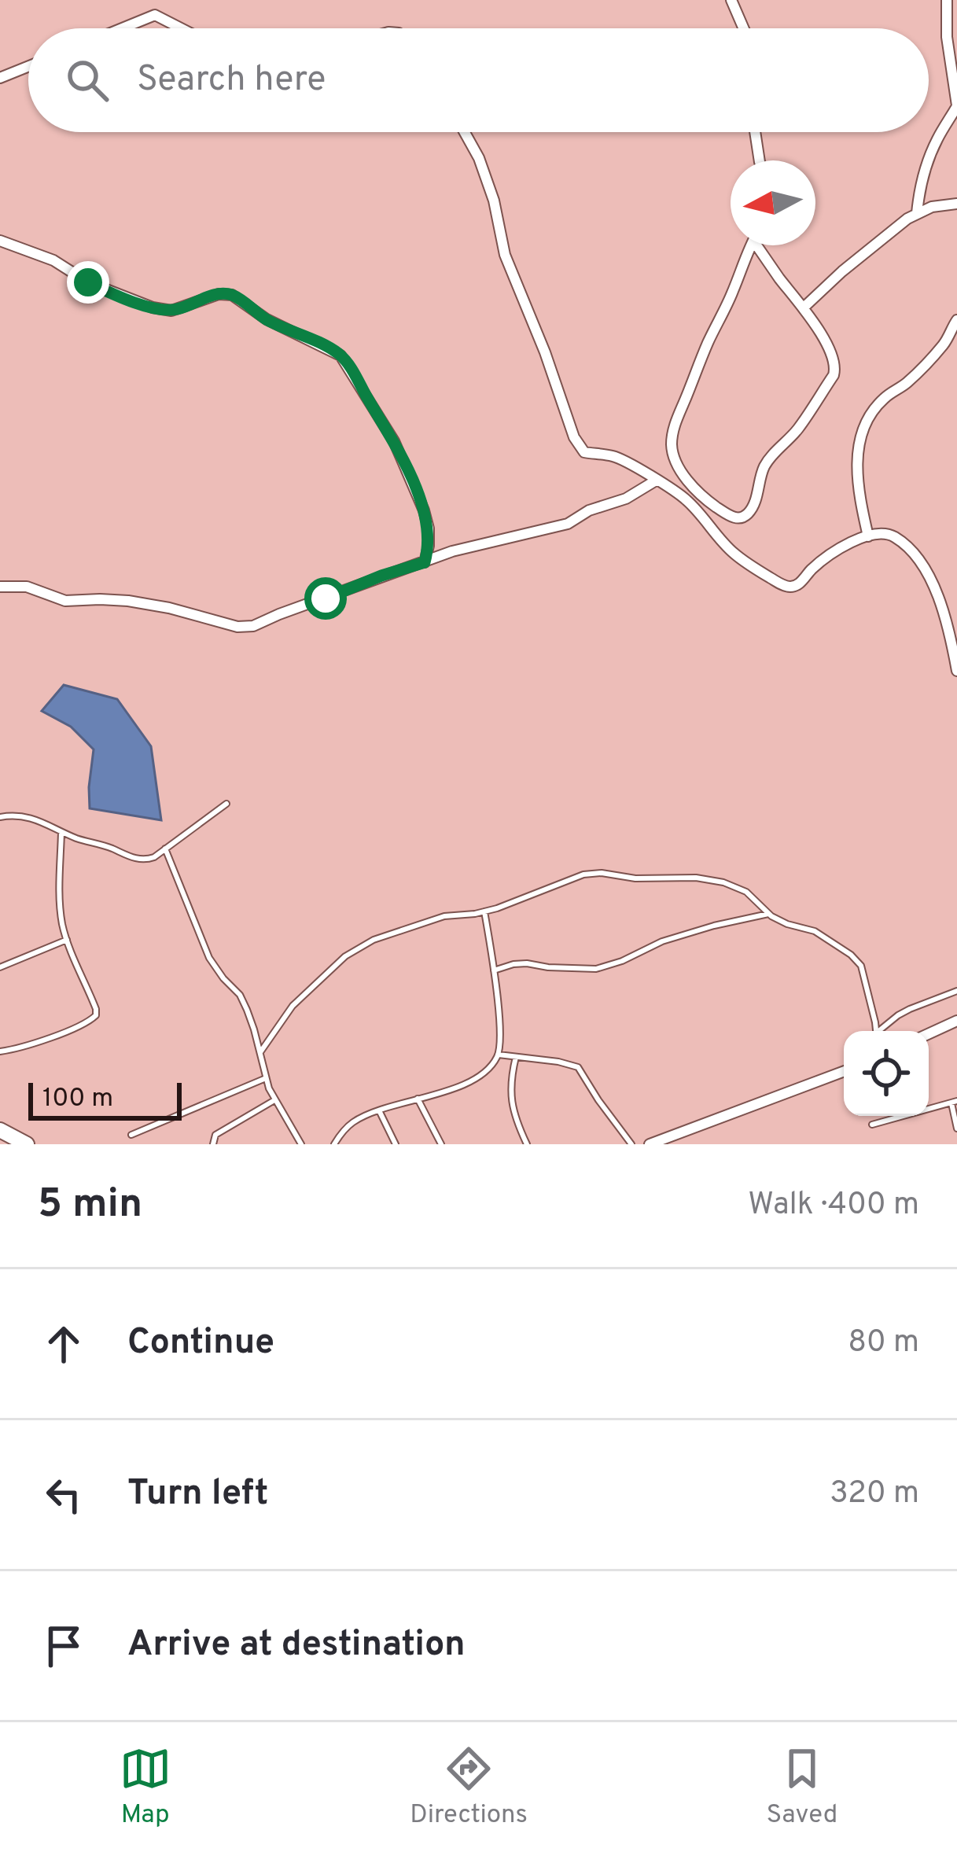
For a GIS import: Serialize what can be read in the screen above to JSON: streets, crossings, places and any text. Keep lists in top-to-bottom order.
{
  "scale_bar": "100 m",
  "north": "left",
  "page": {
    "search": "Search here",
    "scale": "100 m",
    "heading": ["5 min", "Walk · 400 m"],
    "list": [
      ["Continue", "80 m"],
      ["Turn left", "320 m"],
      "Arrive at destination"
    ],
    "nav": ["Map", "Directions", "Saved"]
  }
}
